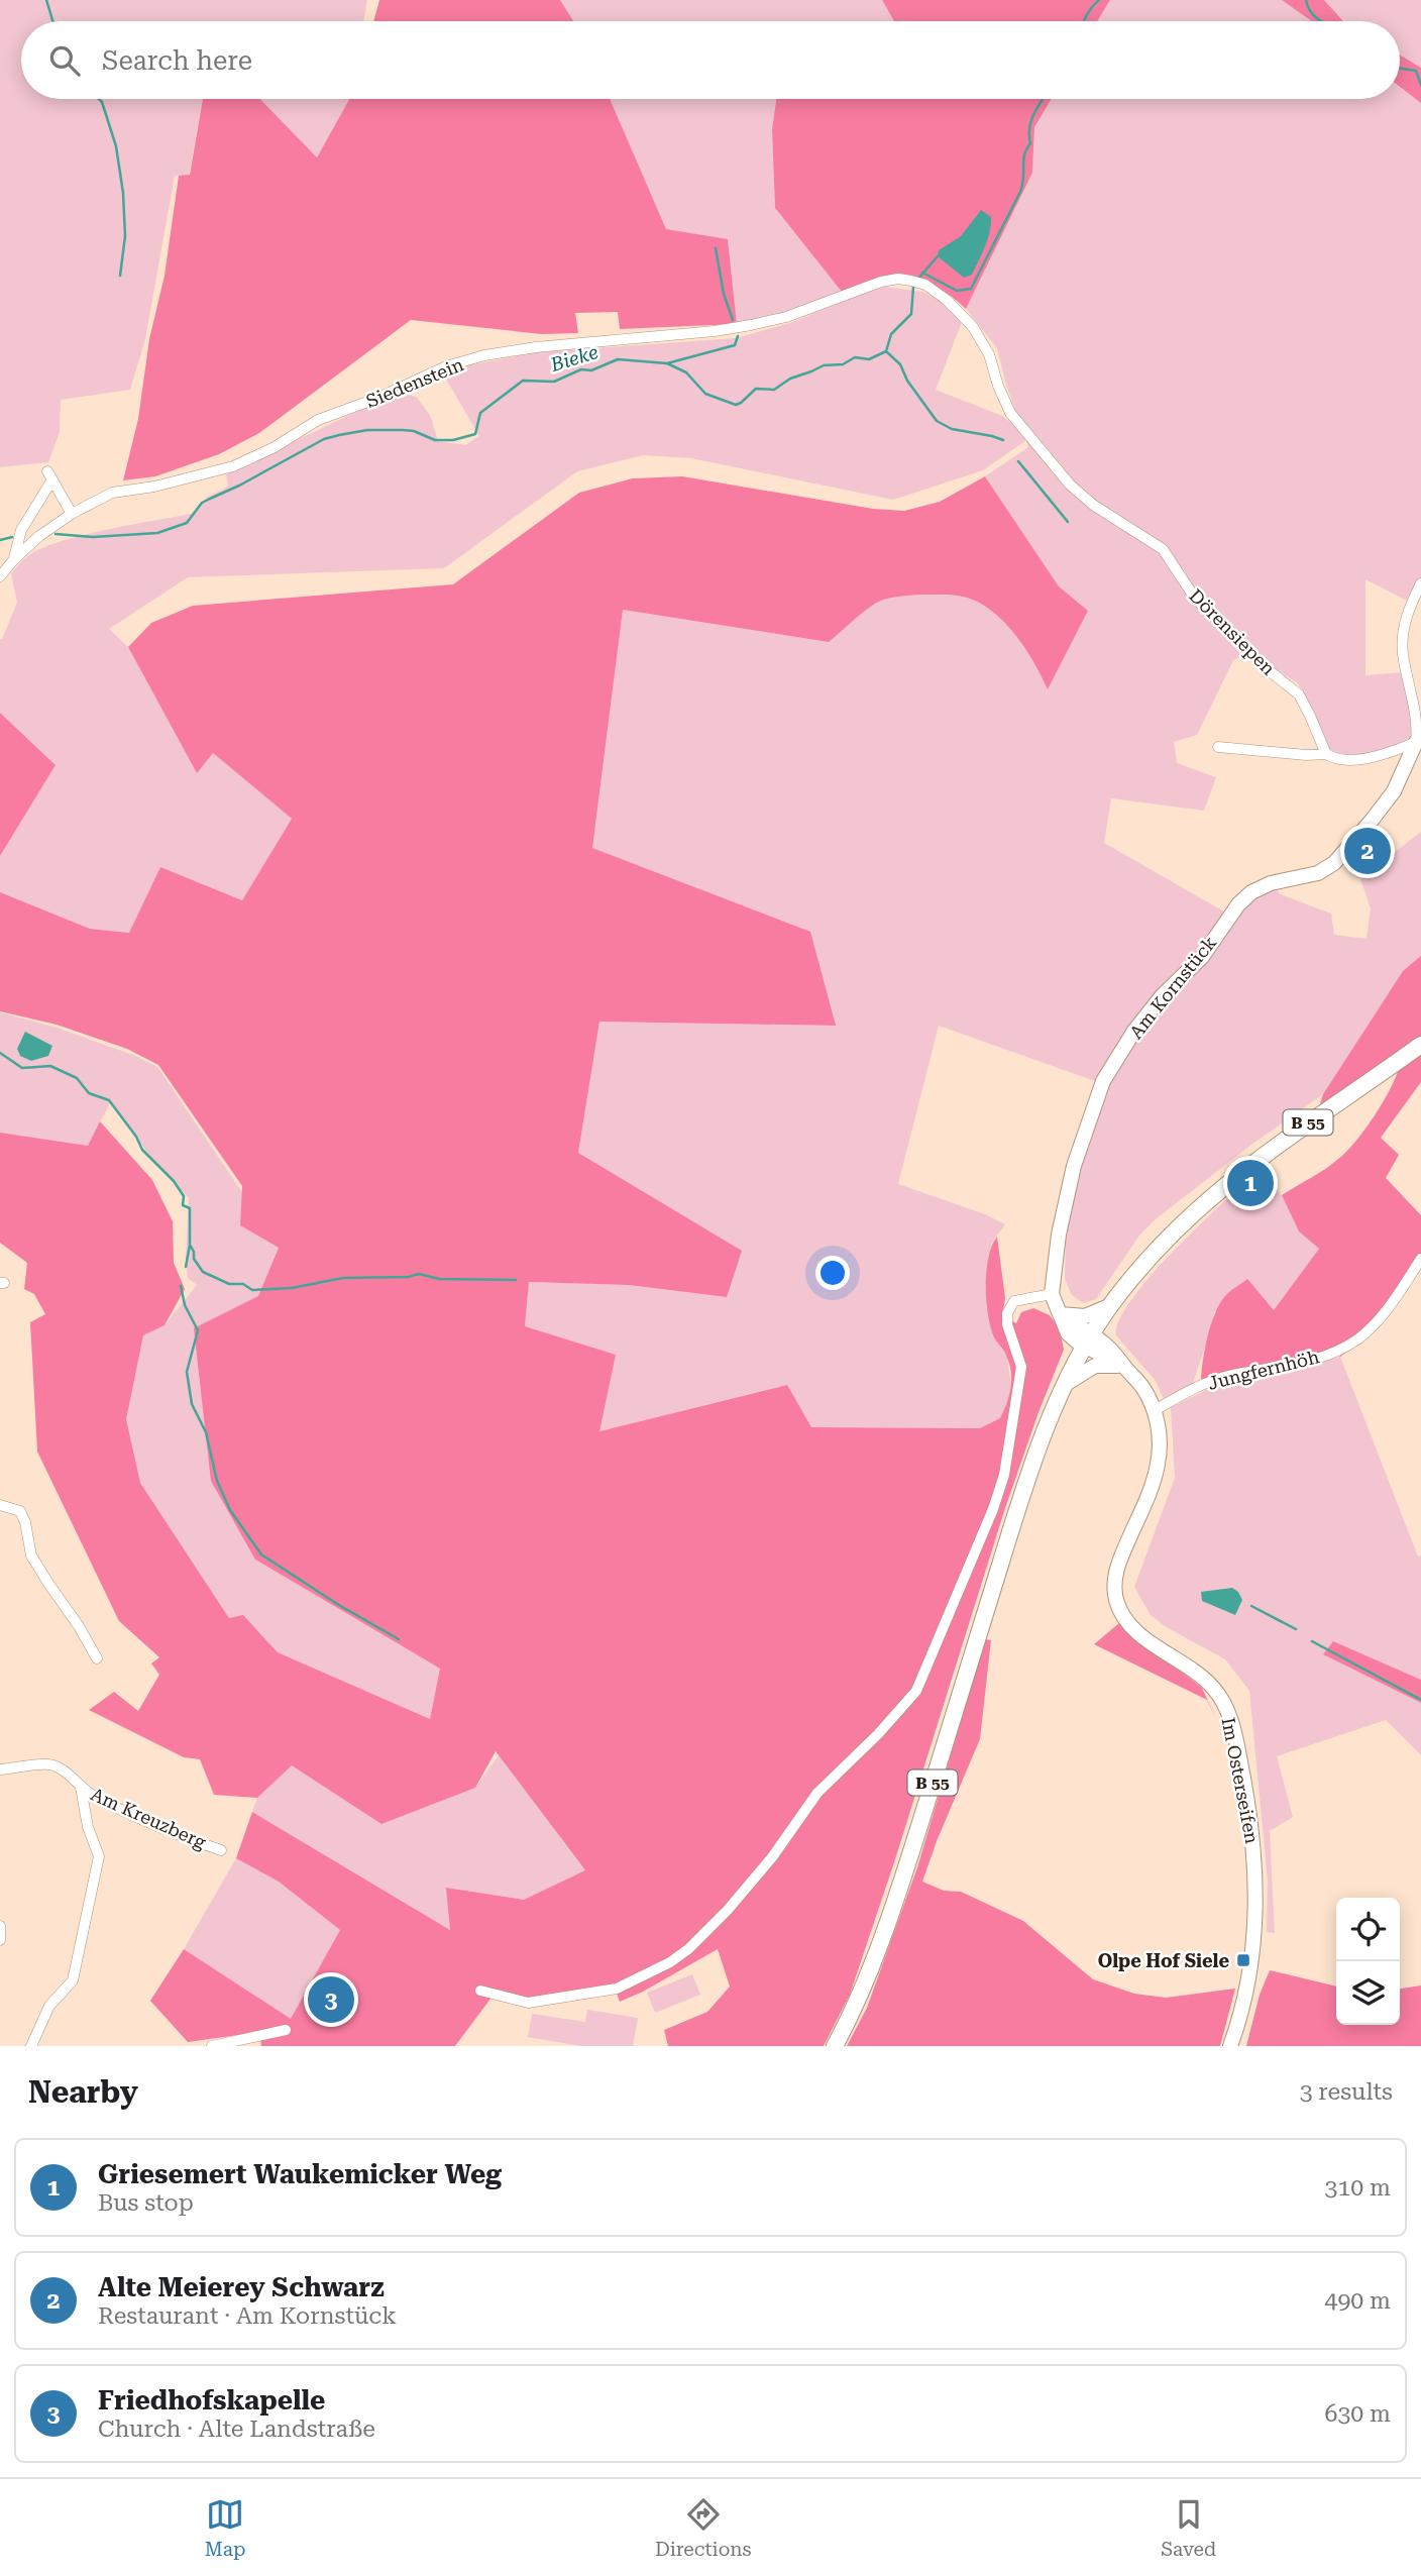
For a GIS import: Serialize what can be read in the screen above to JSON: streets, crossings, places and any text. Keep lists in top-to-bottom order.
{
  "streets": {
    "main road": ["B 55"],
    "street": [
      "Siedenstein",
      "Dörensiepen",
      "Am Kornstück",
      "Jungfernhöh",
      "Im Osterseifen",
      "Am Kreuzberg"
    ]
  },
  "crossings": [
    ["Siedenstein", "Dörensiepen"],
    ["Am Kornstück", "B 55"],
    ["Am Kornstück", "Im Osterseifen"],
    ["B 55", "Im Osterseifen"],
    ["Jungfernhöh", "Im Osterseifen"]
  ],
  "water": ["Bieke"],
  "places": {
    "transit": ["Olpe Hof Siele"]
  },
  "page": {
    "search": "Search here",
    "pins": ["2", "1", "3"],
    "heading": ["Nearby", "3 results"],
    "list": [
      {
        "mark": "1",
        "name": "Griesemert Waukemicker Weg",
        "note": "Bus stop",
        "value": "310 m"
      },
      {
        "mark": "2",
        "name": "Alte Meierey Schwarz",
        "note": "Restaurant · Am Kornstück",
        "value": "490 m"
      },
      {
        "mark": "3",
        "name": "Friedhofskapelle",
        "note": "Church · Alte Landstraße",
        "value": "630 m"
      }
    ],
    "nav": ["Map", "Directions", "Saved"]
  }
}
